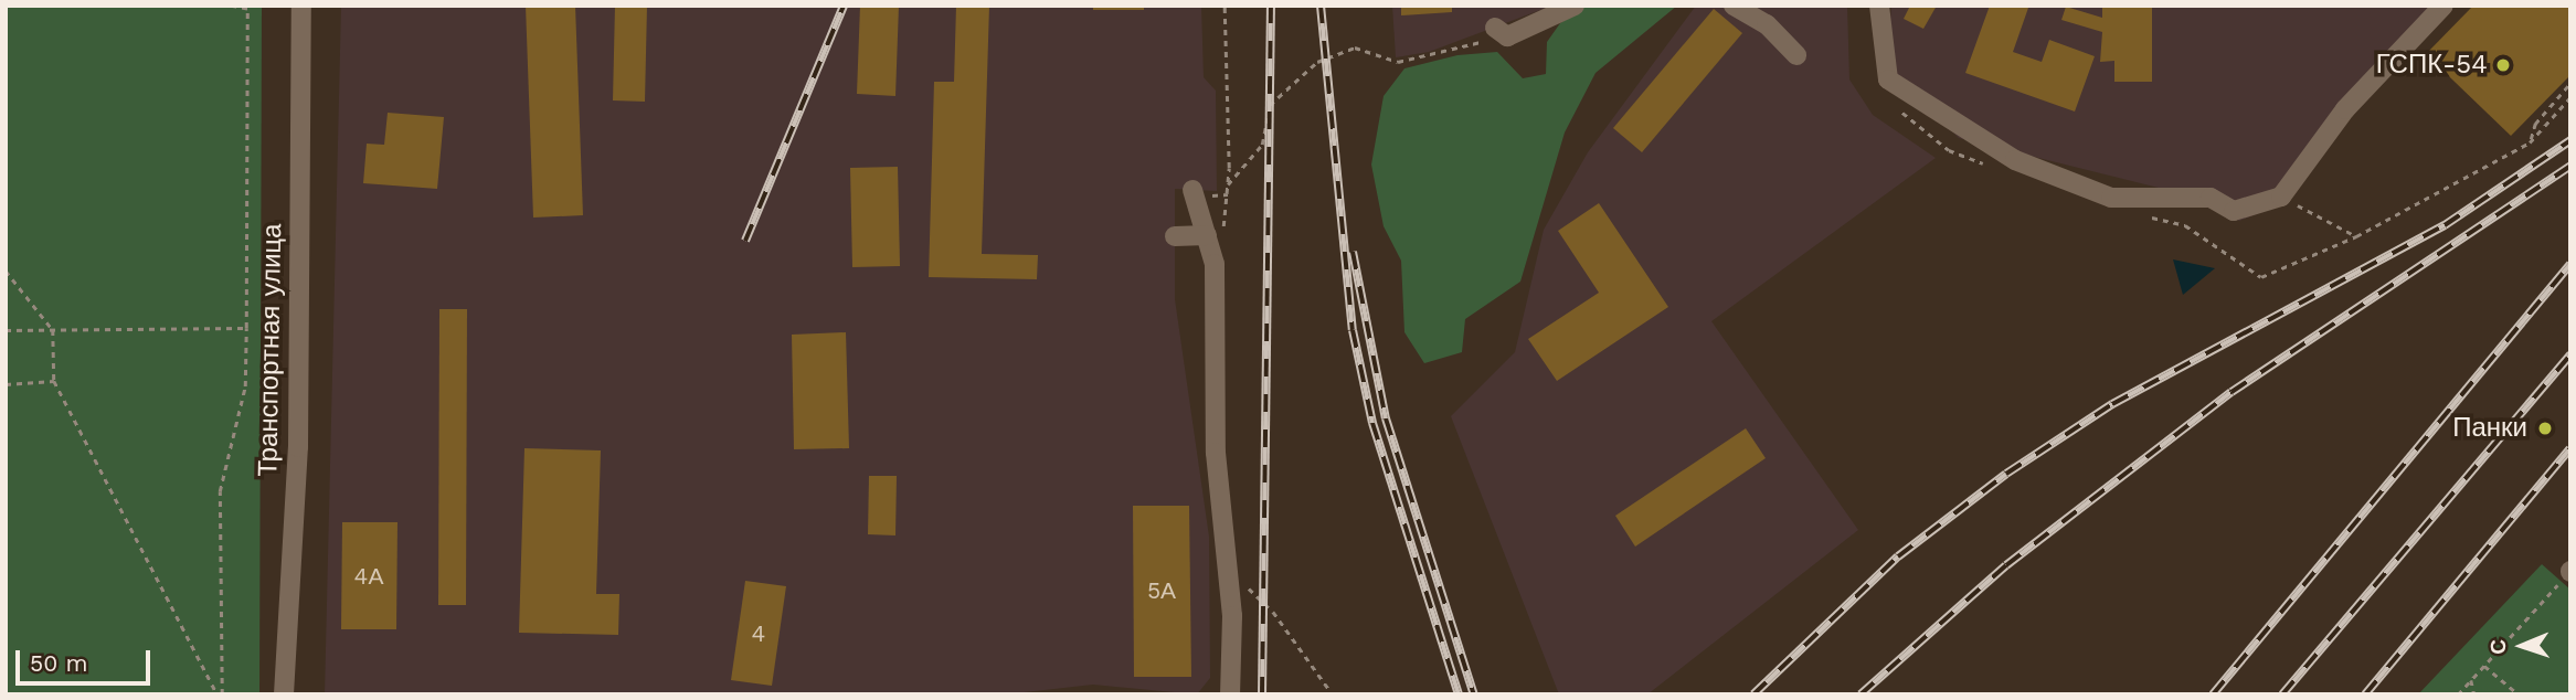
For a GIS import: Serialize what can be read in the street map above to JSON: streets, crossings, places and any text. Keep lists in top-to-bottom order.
{
  "streets": {
    "street": ["Транспортная улица"]
  },
  "places": ["ГСПК-54", "Панки"],
  "house_numbers": ["4А", "5А", "4"],
  "scale_bar": "50 m",
  "north": "left"
}
